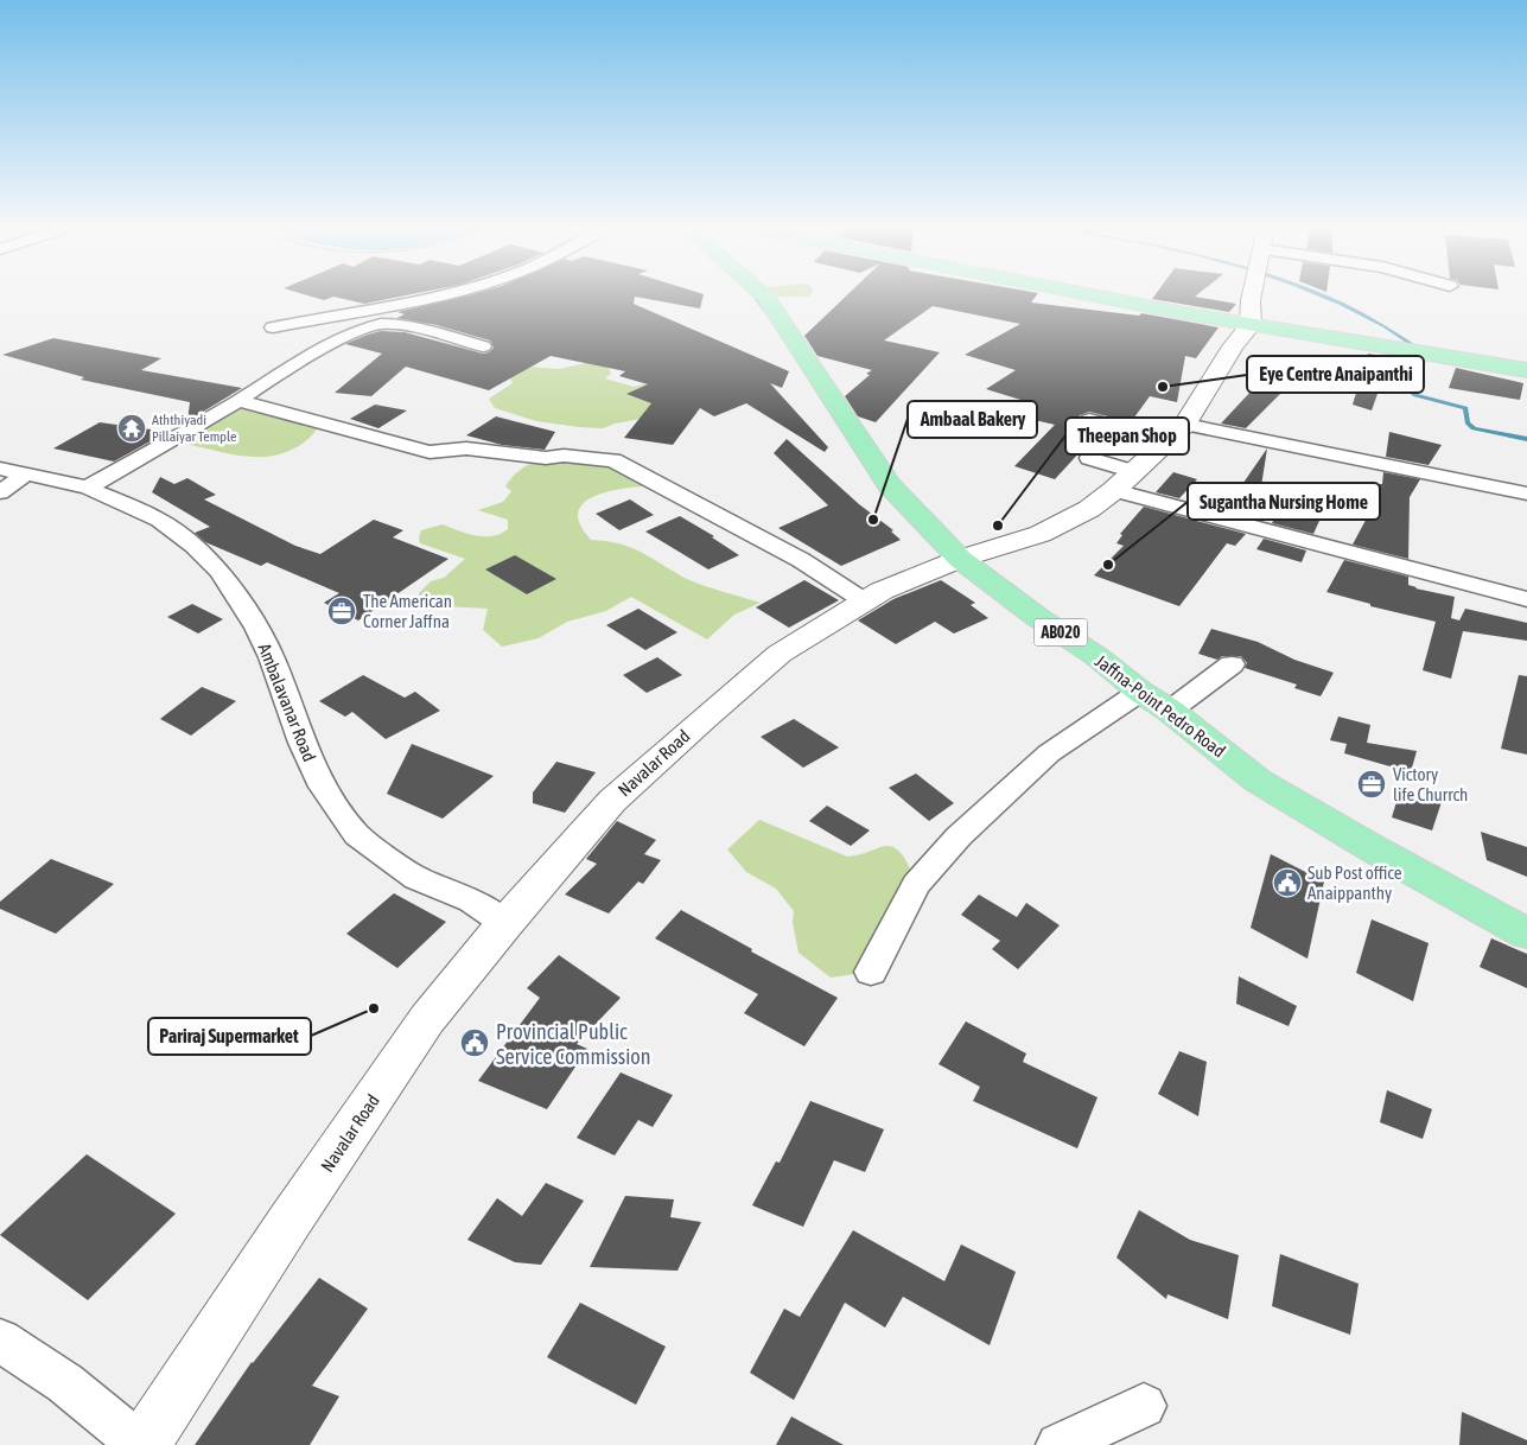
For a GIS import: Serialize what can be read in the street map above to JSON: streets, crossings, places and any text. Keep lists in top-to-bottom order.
{
  "streets": {
    "main road": ["AB020", "Jaffna-Point Pedro Road"],
    "street": ["Ambalavanar Road", "Navalar Road"]
  },
  "crossings": [
    ["Ambalavanar Road", "Navalar Road"],
    ["Jaffna-Point Pedro Road", "Navalar Road"]
  ],
  "places": {
    "other": [
      "Eye Centre Anaipanthi",
      "Ambaal Bakery",
      "Theepan Shop",
      "Sugantha Nursing Home",
      "Pariraj Supermarket"
    ],
    "temple": ["Aththiyadi Pillaiyar Temple"],
    "office": ["The American Corner Jaffna", "Victory life Churrch"],
    "public building": ["Sub Post office Anaippanthy", "Provincial Public Service Commission"]
  }
}
